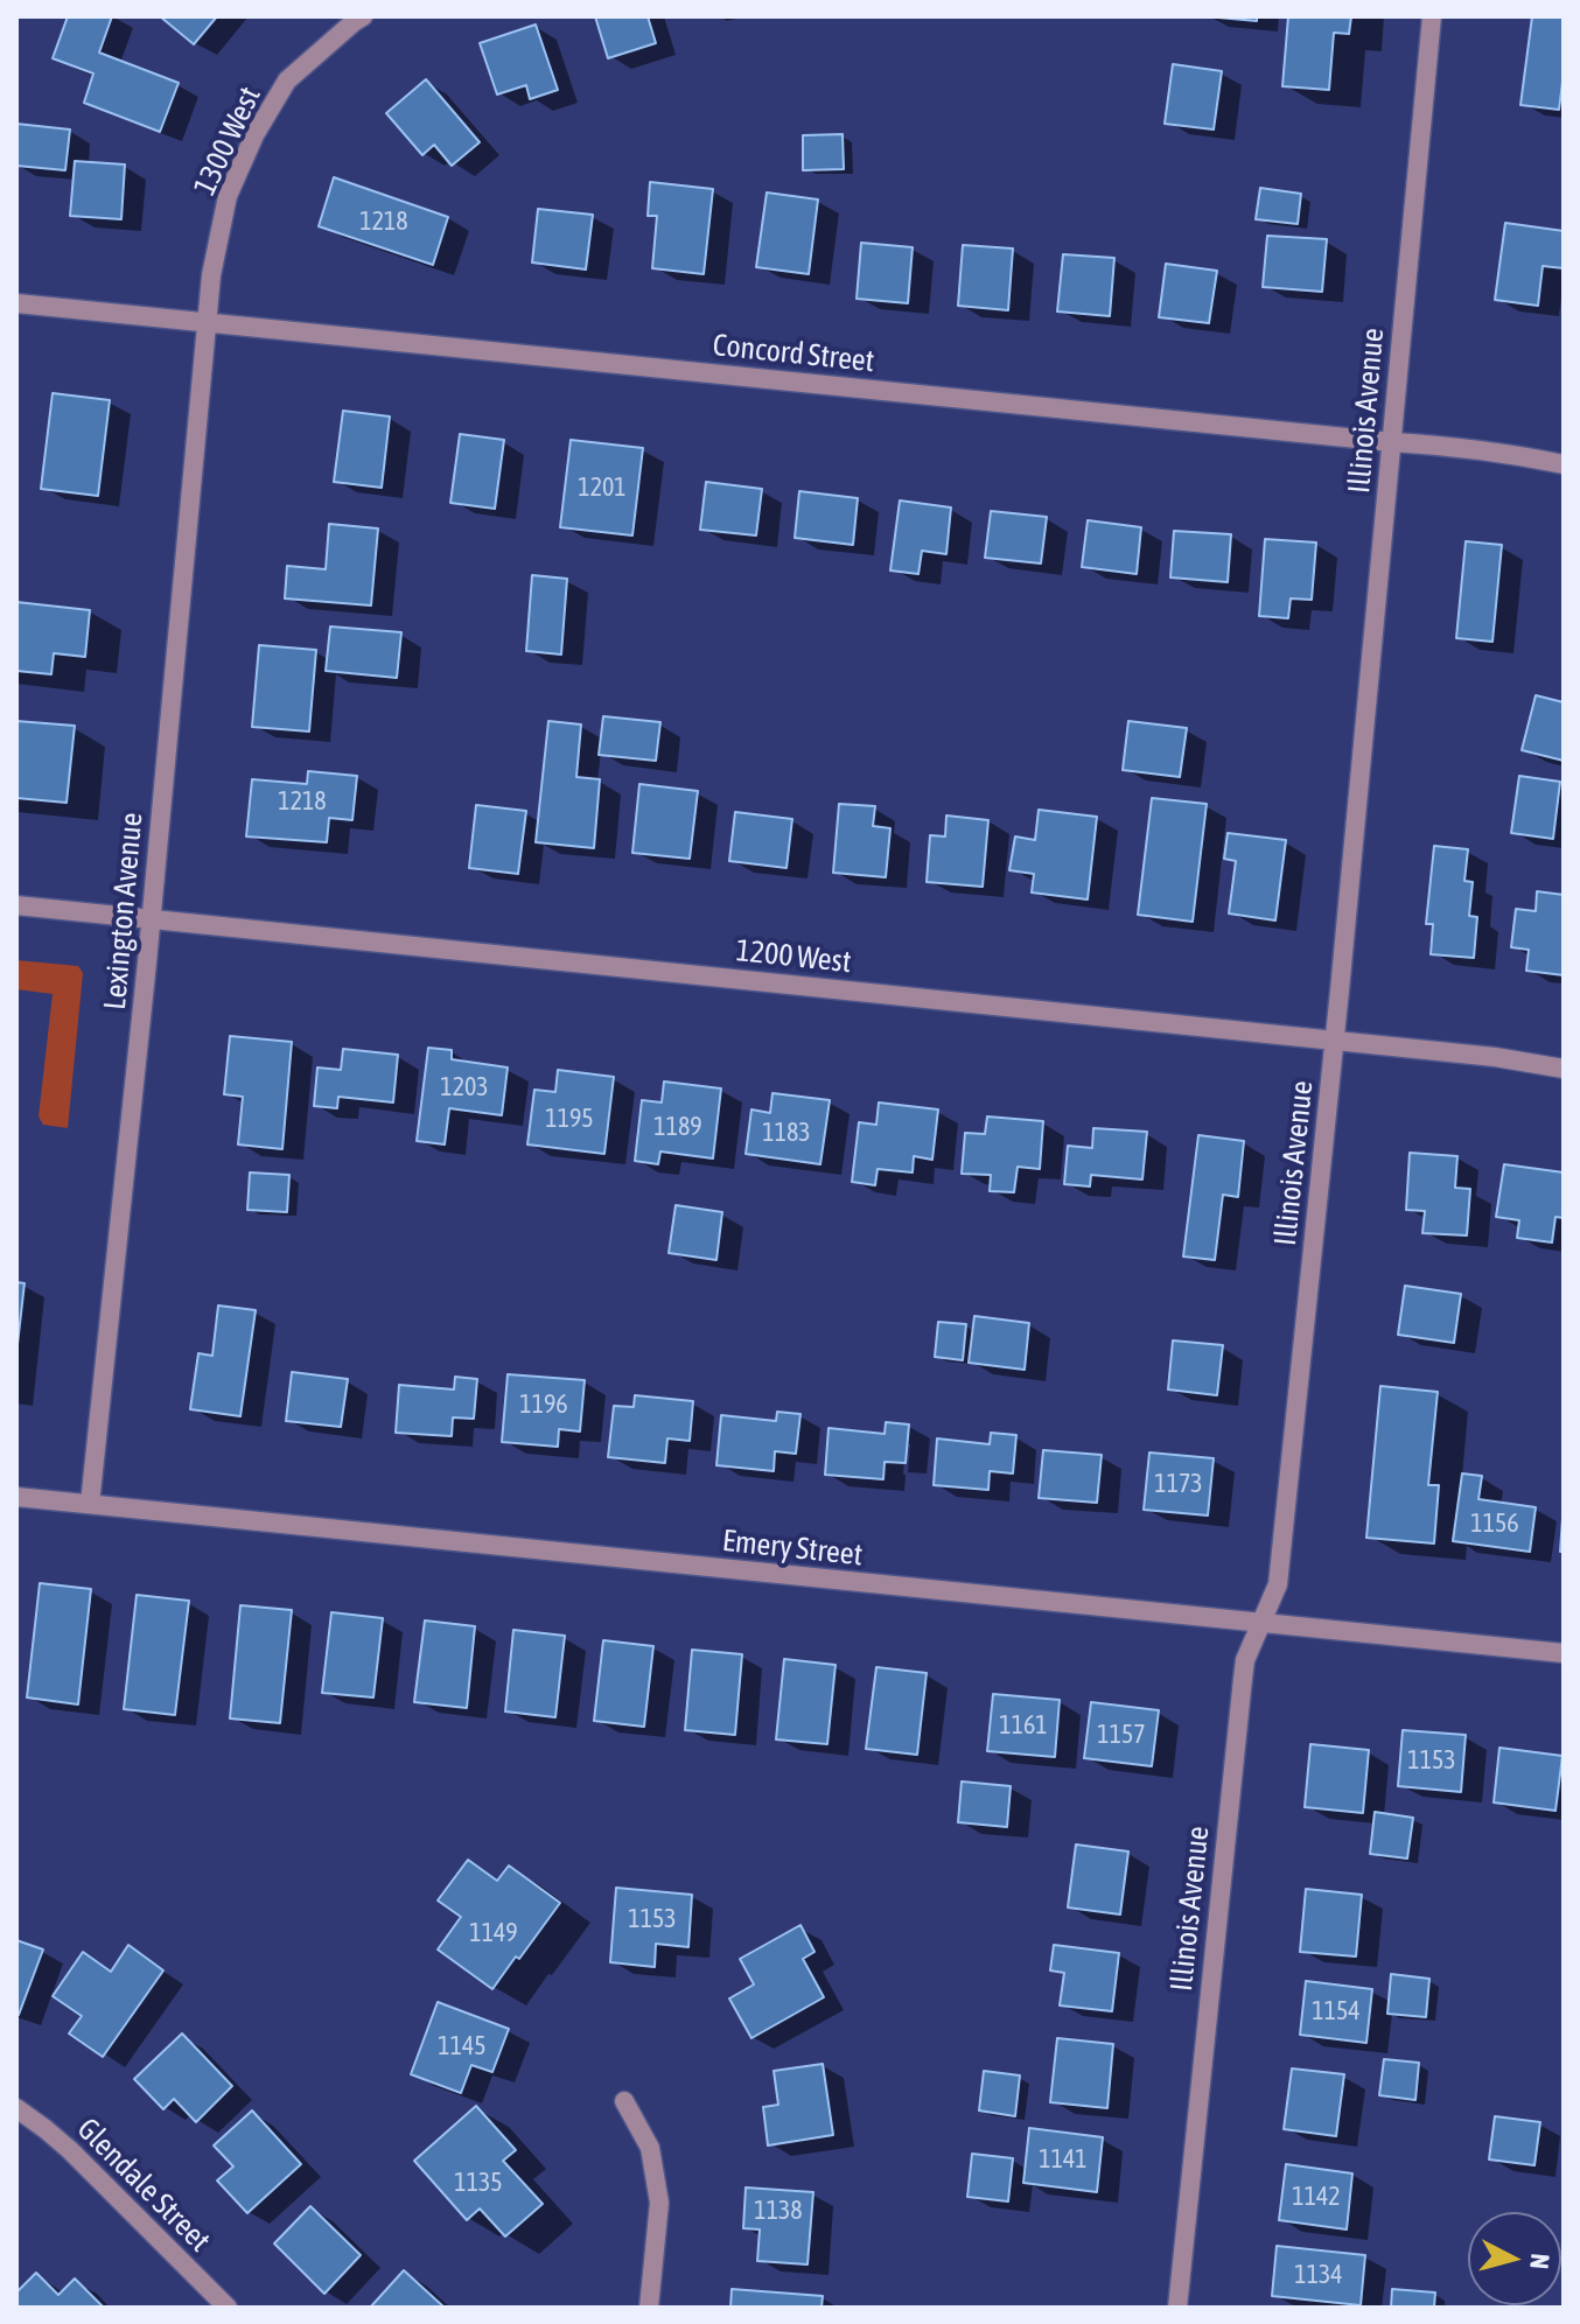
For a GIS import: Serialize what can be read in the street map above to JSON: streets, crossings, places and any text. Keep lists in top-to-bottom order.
{
  "streets": {
    "street": [
      "1300 West",
      "Concord Street",
      "Illinois Avenue",
      "Lexington Avenue",
      "1200 West",
      "Emery Street",
      "Glendale Street"
    ]
  },
  "crossings": [
    ["1300 West", "Concord Street"],
    ["1300 West", "Lexington Avenue"],
    ["Concord Street", "Illinois Avenue"],
    ["Concord Street", "Lexington Avenue"],
    ["Illinois Avenue", "1200 West"],
    ["Illinois Avenue", "Emery Street"],
    ["Lexington Avenue", "1200 West"],
    ["Lexington Avenue", "Emery Street"]
  ],
  "house_numbers": [
    "1218",
    "1201",
    "1218",
    "1203",
    "1195",
    "1189",
    "1183",
    "1196",
    "1173",
    "1156",
    "1161",
    "1157",
    "1153",
    "1153",
    "1149",
    "1154",
    "1145",
    "1141",
    "1135",
    "1142",
    "1138",
    "1134"
  ],
  "north": "right"
}
